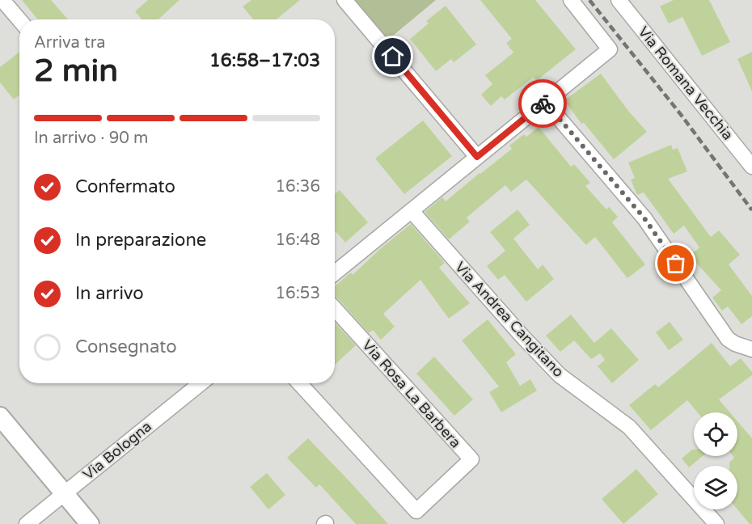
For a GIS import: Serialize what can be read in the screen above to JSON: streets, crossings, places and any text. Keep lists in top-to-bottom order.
{
  "streets": {
    "street": [
      "Via Romana Vecchia",
      "Via Andrea Cangitano",
      "Via Rosa La Barbera",
      "Via Bologna"
    ]
  },
  "page": {
    "heading": ["2 min", "Arriva tra", "16:58–17:03"],
    "bar": "In arrivo · 90 m",
    "list": [
      ["Confermato", "16:36"],
      ["In preparazione", "16:48"],
      ["In arrivo", "16:53"],
      "Consegnato"
    ]
  }
}
